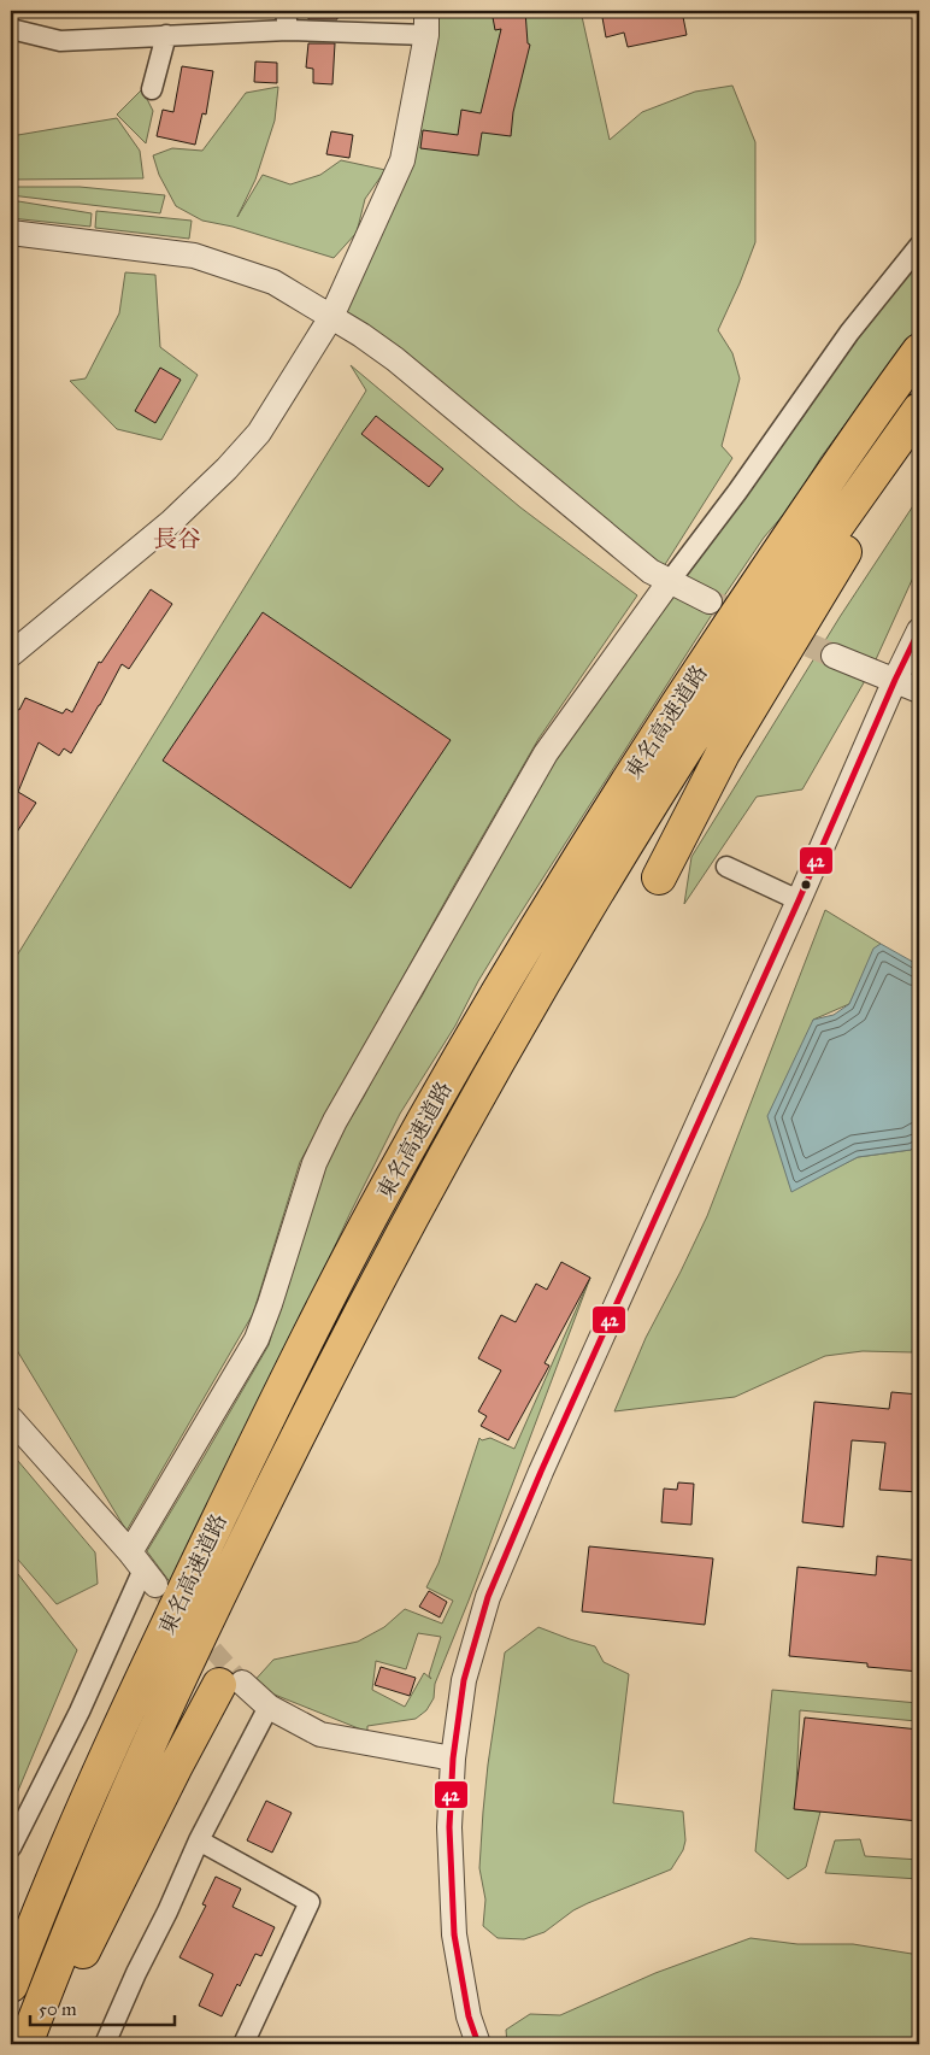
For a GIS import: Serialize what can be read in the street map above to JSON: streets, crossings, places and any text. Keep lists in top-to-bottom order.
{
  "streets": {
    "highway": ["東名高速道路"]
  },
  "districts": ["長谷"],
  "lines": ["transit line 42"],
  "scale_bar": "50 m"
}
